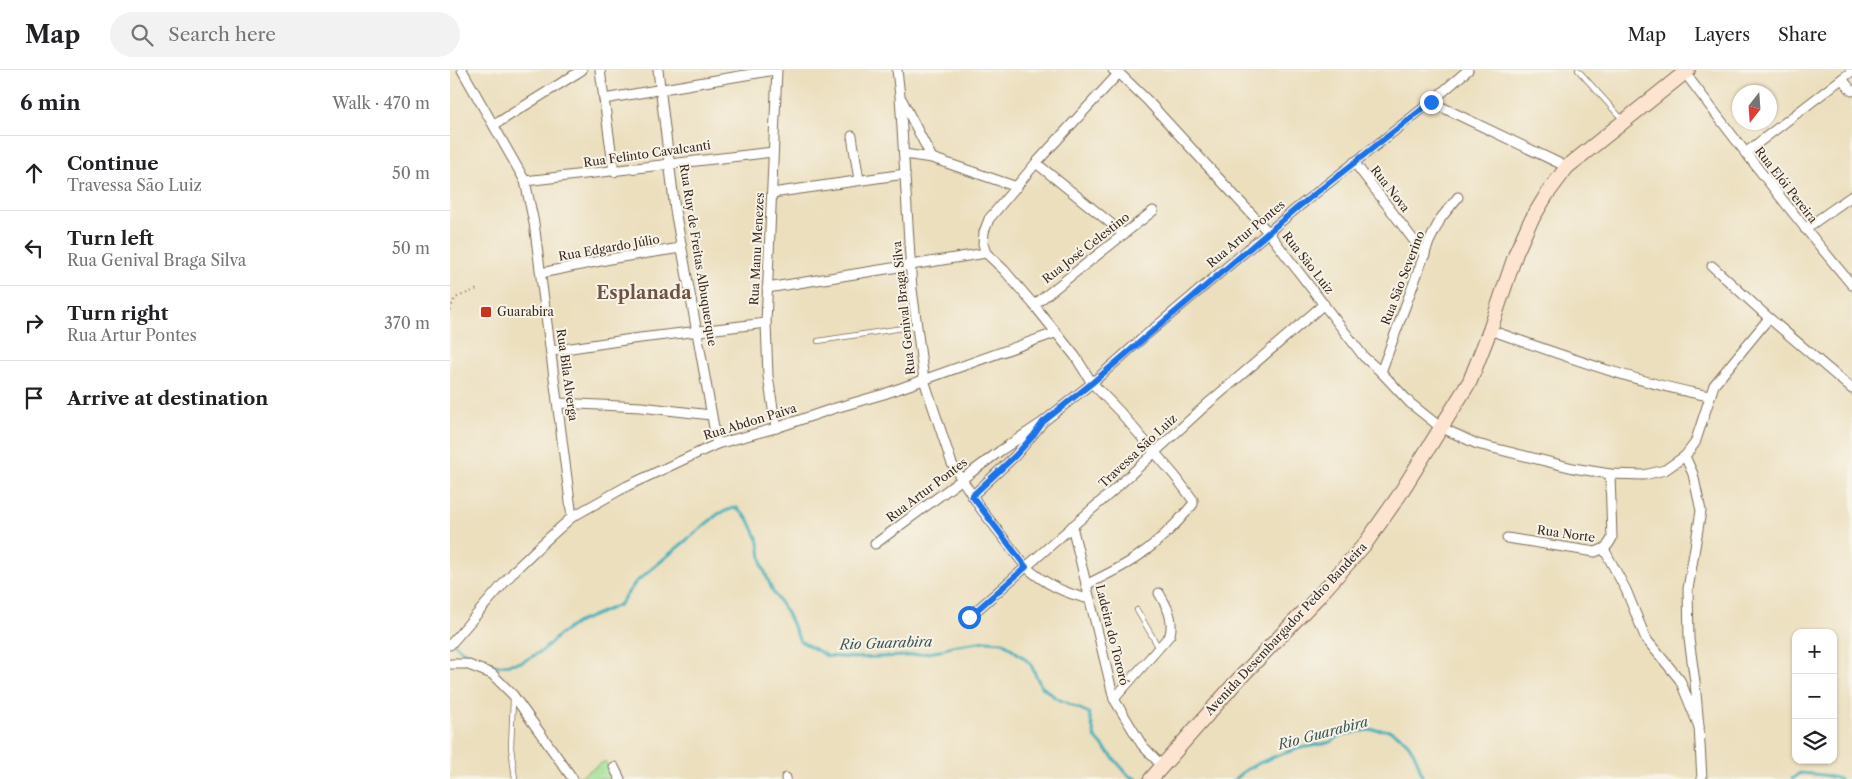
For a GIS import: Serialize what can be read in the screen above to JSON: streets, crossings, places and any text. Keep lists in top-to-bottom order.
{
  "streets": {
    "main road": ["Avenida Desembargador Pedro Bandeira"],
    "street": [
      "Rua Felinto Cavalcanti",
      "Rua Elói Pereira",
      "Rua Nova",
      "Rua Artur Pontes",
      "Rua Edgardo Júlio",
      "Rua José Celestino",
      "Rua Manu Menezes",
      "Rua Ruy de Freitas Albuquerque",
      "Rua São Luiz",
      "Rua São Severino",
      "Rua Genival Braga Silva",
      "Rua Bila Alverga",
      "Rua Abdon Paiva",
      "Travessa São Luiz",
      "Rua Norte",
      "Ladeira do Tororó"
    ]
  },
  "crossings": [
    ["Rua Felinto Cavalcanti", "Rua Manu Menezes"],
    ["Rua Felinto Cavalcanti", "Rua Ruy de Freitas Albuquerque"],
    ["Rua Felinto Cavalcanti", "Rua Bila Alverga"],
    ["Rua Elói Pereira", "Avenida Desembargador Pedro Bandeira"],
    ["Rua Nova", "Rua Artur Pontes"],
    ["Rua Nova", "Rua São Severino"],
    ["Rua Artur Pontes", "Rua São Luiz"],
    ["Rua Artur Pontes", "Rua Genival Braga Silva"],
    ["Rua Edgardo Júlio", "Rua Ruy de Freitas Albuquerque"],
    ["Rua Edgardo Júlio", "Rua Bila Alverga"],
    ["Rua Manu Menezes", "Rua Abdon Paiva"],
    ["Rua Ruy de Freitas Albuquerque", "Rua Abdon Paiva"],
    ["Rua São Luiz", "Rua São Severino"],
    ["Rua São Luiz", "Travessa São Luiz"],
    ["Rua São Luiz", "Rua Norte"],
    ["Rua São Luiz", "Avenida Desembargador Pedro Bandeira"],
    ["Rua Genival Braga Silva", "Rua Abdon Paiva"],
    ["Rua Genival Braga Silva", "Travessa São Luiz"],
    ["Rua Genival Braga Silva", "Ladeira do Tororó"],
    ["Rua Bila Alverga", "Rua Abdon Paiva"],
    ["Travessa São Luiz", "Ladeira do Tororó"],
    ["Avenida Desembargador Pedro Bandeira", "Ladeira do Tororó"]
  ],
  "districts": ["Esplanada"],
  "water": ["Rio Guarabira"],
  "places": {
    "transit": ["Guarabira"]
  },
  "north": "bottom",
  "page": {
    "header": "Map",
    "search": "Search here",
    "nav": ["Map", "Layers", "Share"],
    "heading": ["6 min", "Walk · 470 m"],
    "list": [
      ["Continue", "Travessa São Luiz", "50 m"],
      ["Turn left", "Rua Genival Braga Silva", "50 m"],
      ["Turn right", "Rua Artur Pontes", "370 m"],
      "Arrive at destination"
    ],
    "map_buttons": ["+", "−"]
  }
}
